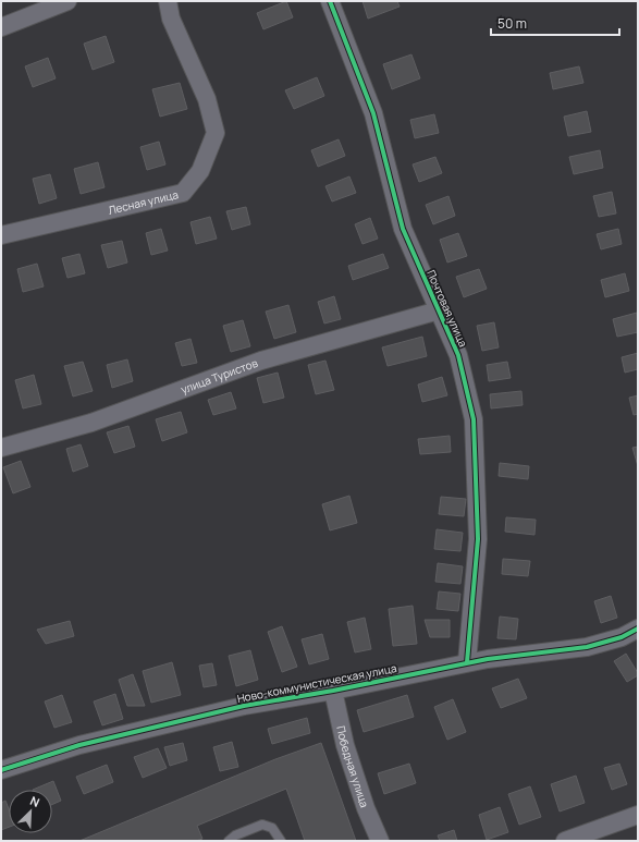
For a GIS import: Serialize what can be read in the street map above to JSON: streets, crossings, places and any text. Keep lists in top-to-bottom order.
{
  "streets": {
    "street": [
      "Лесная улица",
      "Почтовая улица",
      "улица Туристов",
      "Ново-коммунистическая улица",
      "Победная улица"
    ]
  },
  "crossings": [
    ["Почтовая улица", "улица Туристов"],
    ["Почтовая улица", "Ново-коммунистическая улица"],
    ["Ново-коммунистическая улица", "Победная улица"]
  ],
  "scale_bar": "50 m",
  "north": "top right"
}
